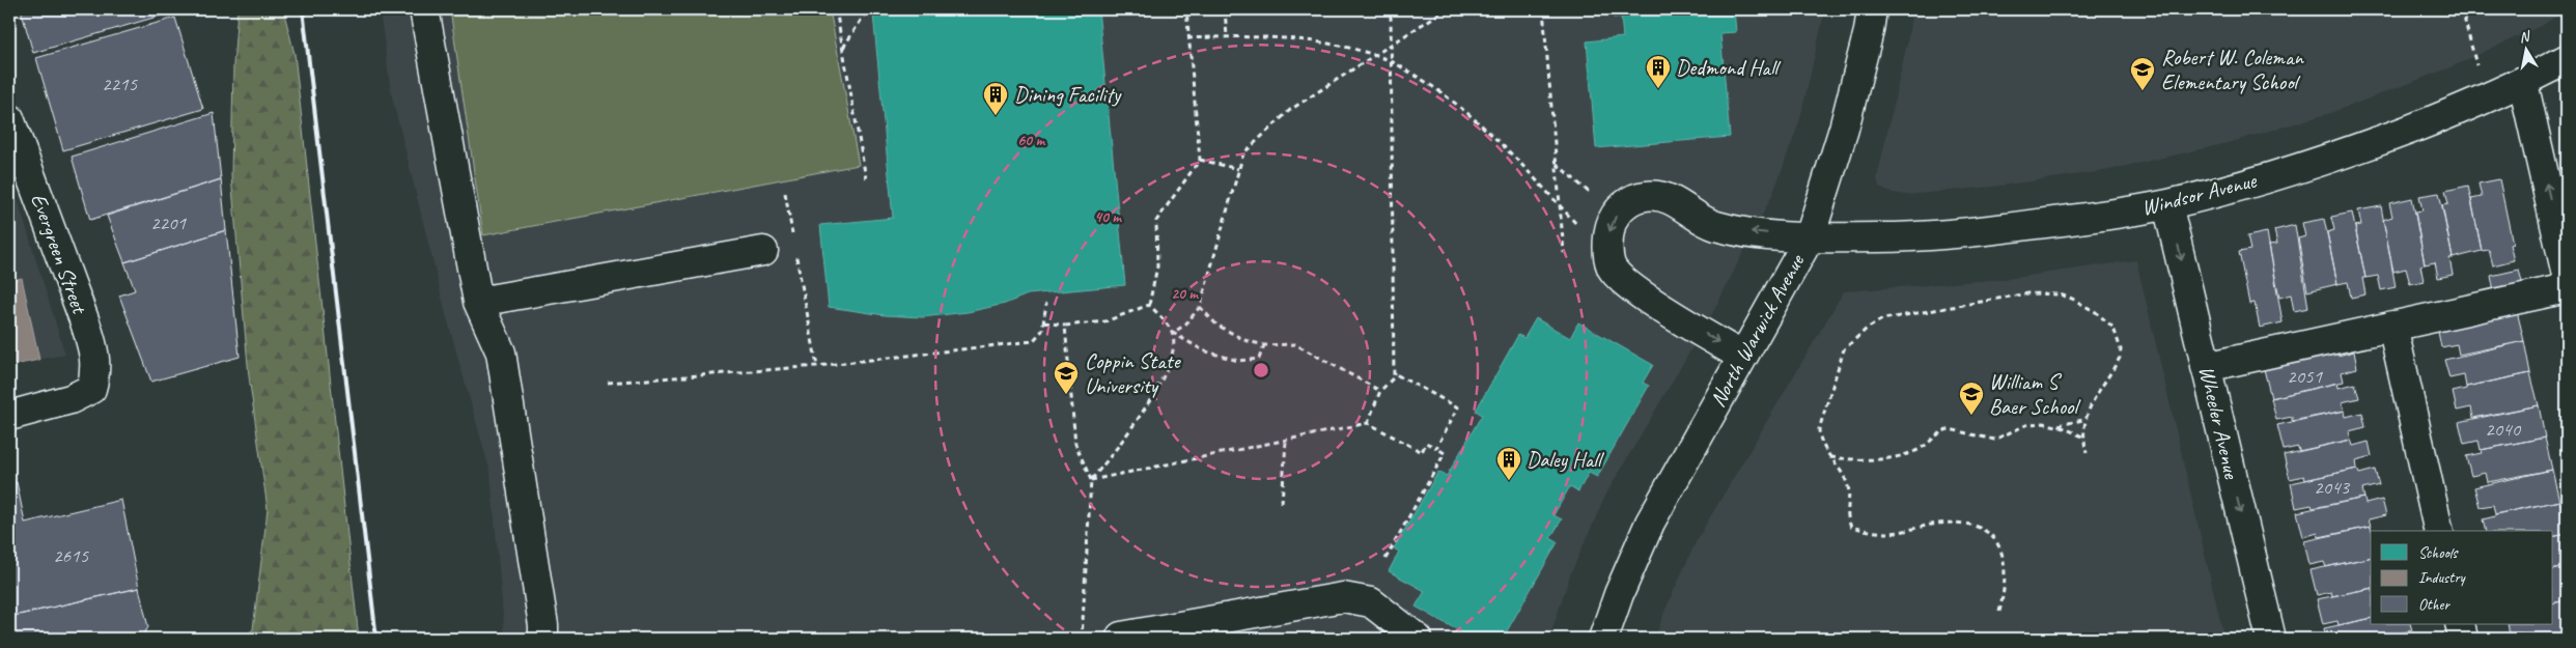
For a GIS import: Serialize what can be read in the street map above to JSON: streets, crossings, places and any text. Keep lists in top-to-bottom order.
{
  "streets": {
    "street": [
      "Windsor Avenue",
      "Evergreen Street",
      "North Warwick Avenue",
      "Wheeler Avenue"
    ]
  },
  "crossings": [
    ["Windsor Avenue", "North Warwick Avenue"],
    ["Windsor Avenue", "Wheeler Avenue"]
  ],
  "places": {
    "building": ["Dedmond Hall", "Dining Facility", "Daley Hall"],
    "school or university": ["Robert W. Coleman Elementary School", "Coppin State University", "William S Baer School"]
  },
  "house_numbers": [
    "2215",
    "2201",
    "2051",
    "2040",
    "2043",
    "2615"
  ],
  "legend": ["Schools", "Industry", "Other"],
  "north": "top",
  "rings": ["60 m", "40 m", "20 m"]
}
